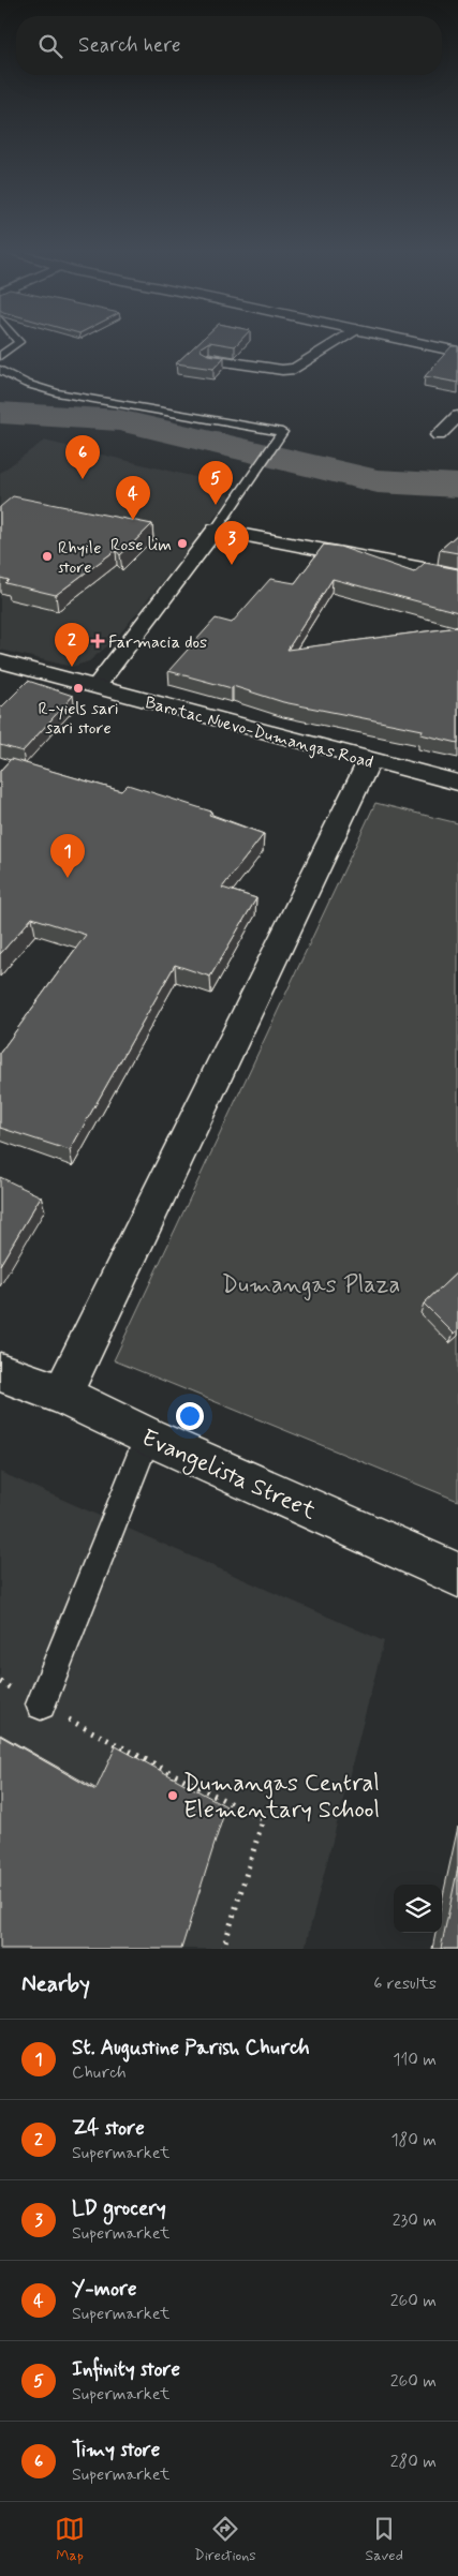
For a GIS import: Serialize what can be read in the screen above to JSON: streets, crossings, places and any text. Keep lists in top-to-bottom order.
{
  "streets": {
    "street": ["Barotac Nuevo-Dumangas Road", "Evangelista Street"]
  },
  "parks": ["Dumangas Plaza"],
  "places": {
    "other": [
      "Rose lim",
      "Rhyile store",
      "R-yiels sari sari store",
      "Dumangas Central Elementary School"
    ],
    "health": ["Farmacia dos"]
  },
  "page": {
    "search": "Search here",
    "pins": [
      "6",
      "5",
      "4",
      "3",
      "2",
      "1"
    ],
    "heading": ["Nearby", "6 results"],
    "list": [
      {
        "mark": "1",
        "name": "St. Augustine Parish Church",
        "note": "Church",
        "value": "110 m"
      },
      {
        "mark": "2",
        "name": "Z4 store",
        "note": "Supermarket",
        "value": "180 m"
      },
      {
        "mark": "3",
        "name": "LD grocery",
        "note": "Supermarket",
        "value": "230 m"
      },
      {
        "mark": "4",
        "name": "Y-more",
        "note": "Supermarket",
        "value": "260 m"
      },
      {
        "mark": "5",
        "name": "Infinity store",
        "note": "Supermarket",
        "value": "260 m"
      },
      {
        "mark": "6",
        "name": "Timy store",
        "note": "Supermarket",
        "value": "280 m"
      }
    ],
    "nav": ["Map", "Directions", "Saved"]
  }
}
